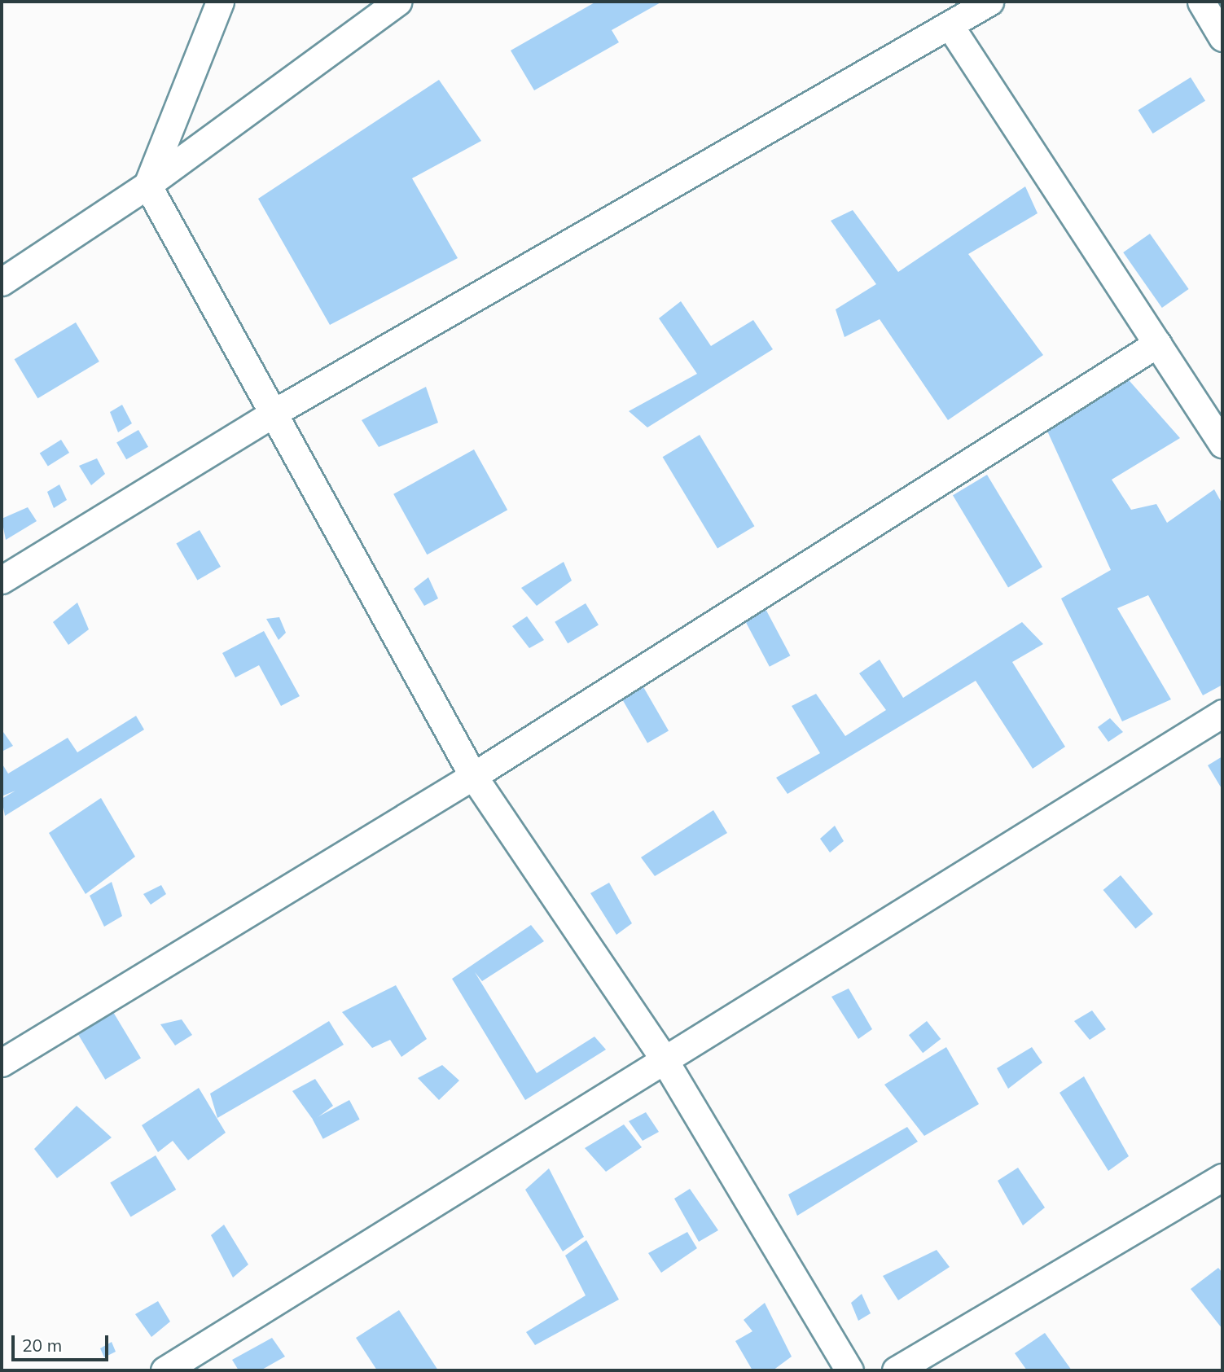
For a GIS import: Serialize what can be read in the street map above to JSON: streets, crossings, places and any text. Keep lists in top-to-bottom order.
{
  "scale_bar": "20 m"
}
